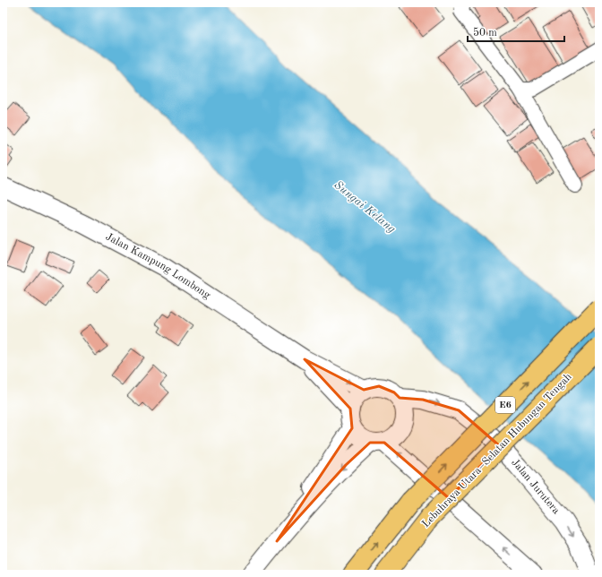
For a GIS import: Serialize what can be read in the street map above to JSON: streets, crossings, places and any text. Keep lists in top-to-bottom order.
{
  "streets": {
    "highway": ["E6", "Lebuhraya Utara–Selatan Hubungan Tengah"],
    "street": ["Jalan Kampung Lombong", "Jalan Jurutera"]
  },
  "water": ["Sungai Kelang"],
  "scale_bar": "50 m"
}
